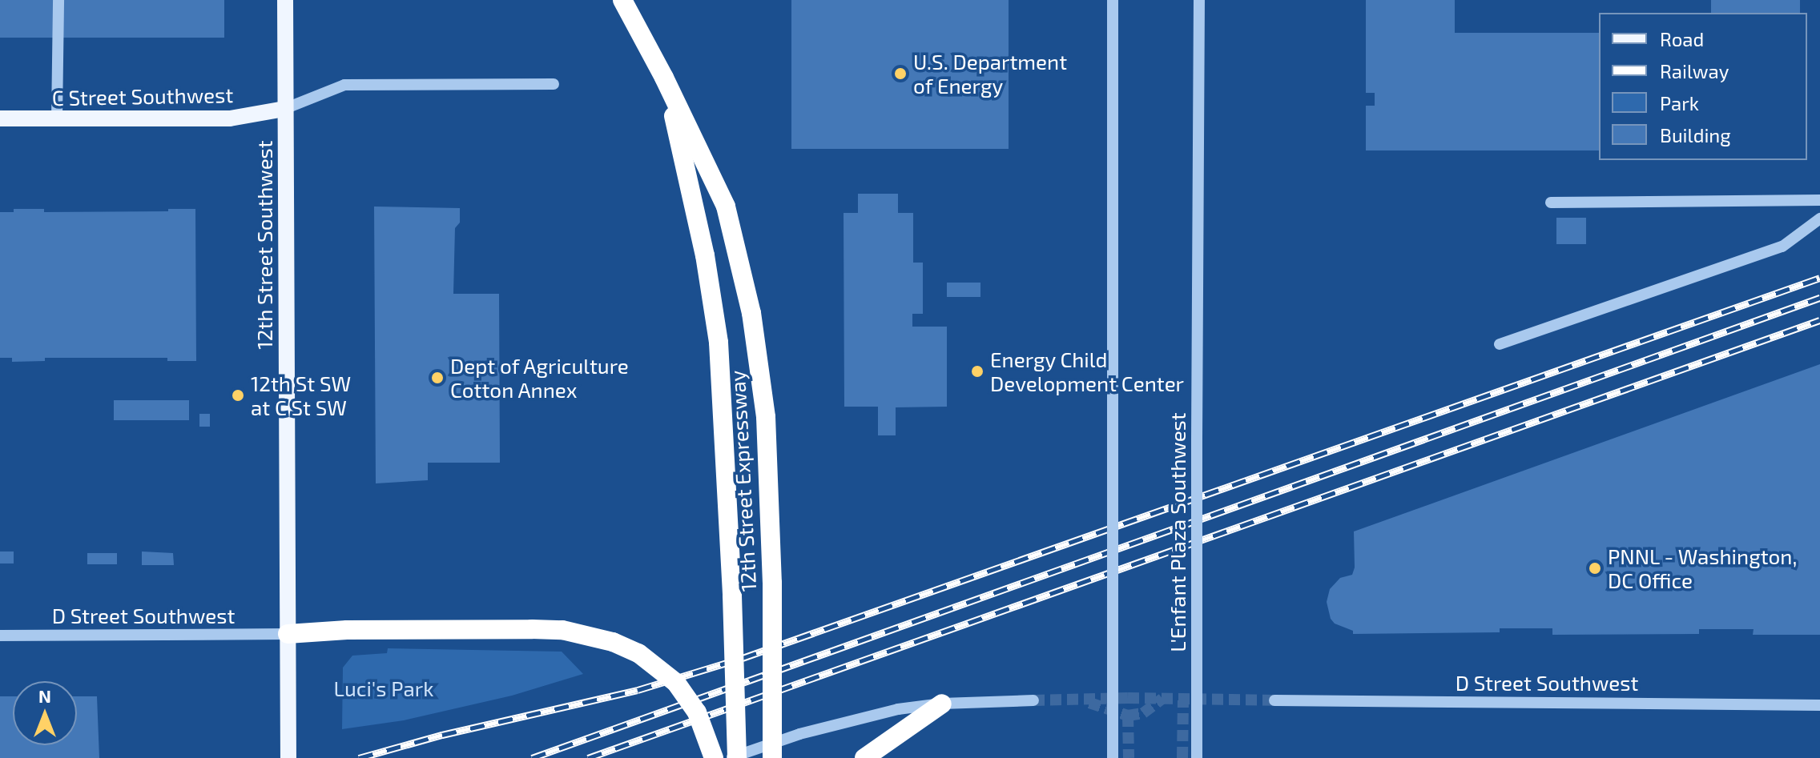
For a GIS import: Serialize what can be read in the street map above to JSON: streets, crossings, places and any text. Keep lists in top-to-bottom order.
{
  "streets": {
    "highway": ["12th Street Expressway"],
    "main road": ["C Street Southwest", "12th Street Southwest"],
    "street": ["L'Enfant Plaza Southwest", "D Street Southwest"]
  },
  "crossings": [
    ["C Street Southwest", "12th Street Southwest"],
    ["12th Street Southwest", "D Street Southwest"]
  ],
  "parks": ["Luci's Park"],
  "places": [
    "U.S. Department of Energy",
    "Energy Child Development Center",
    "Dept of Agriculture Cotton Annex",
    "12th St SW at C St SW",
    "PNNL - Washington, DC Office"
  ],
  "legend": [
    "Road",
    "Railway",
    "Park",
    "Building"
  ],
  "north": "top"
}
